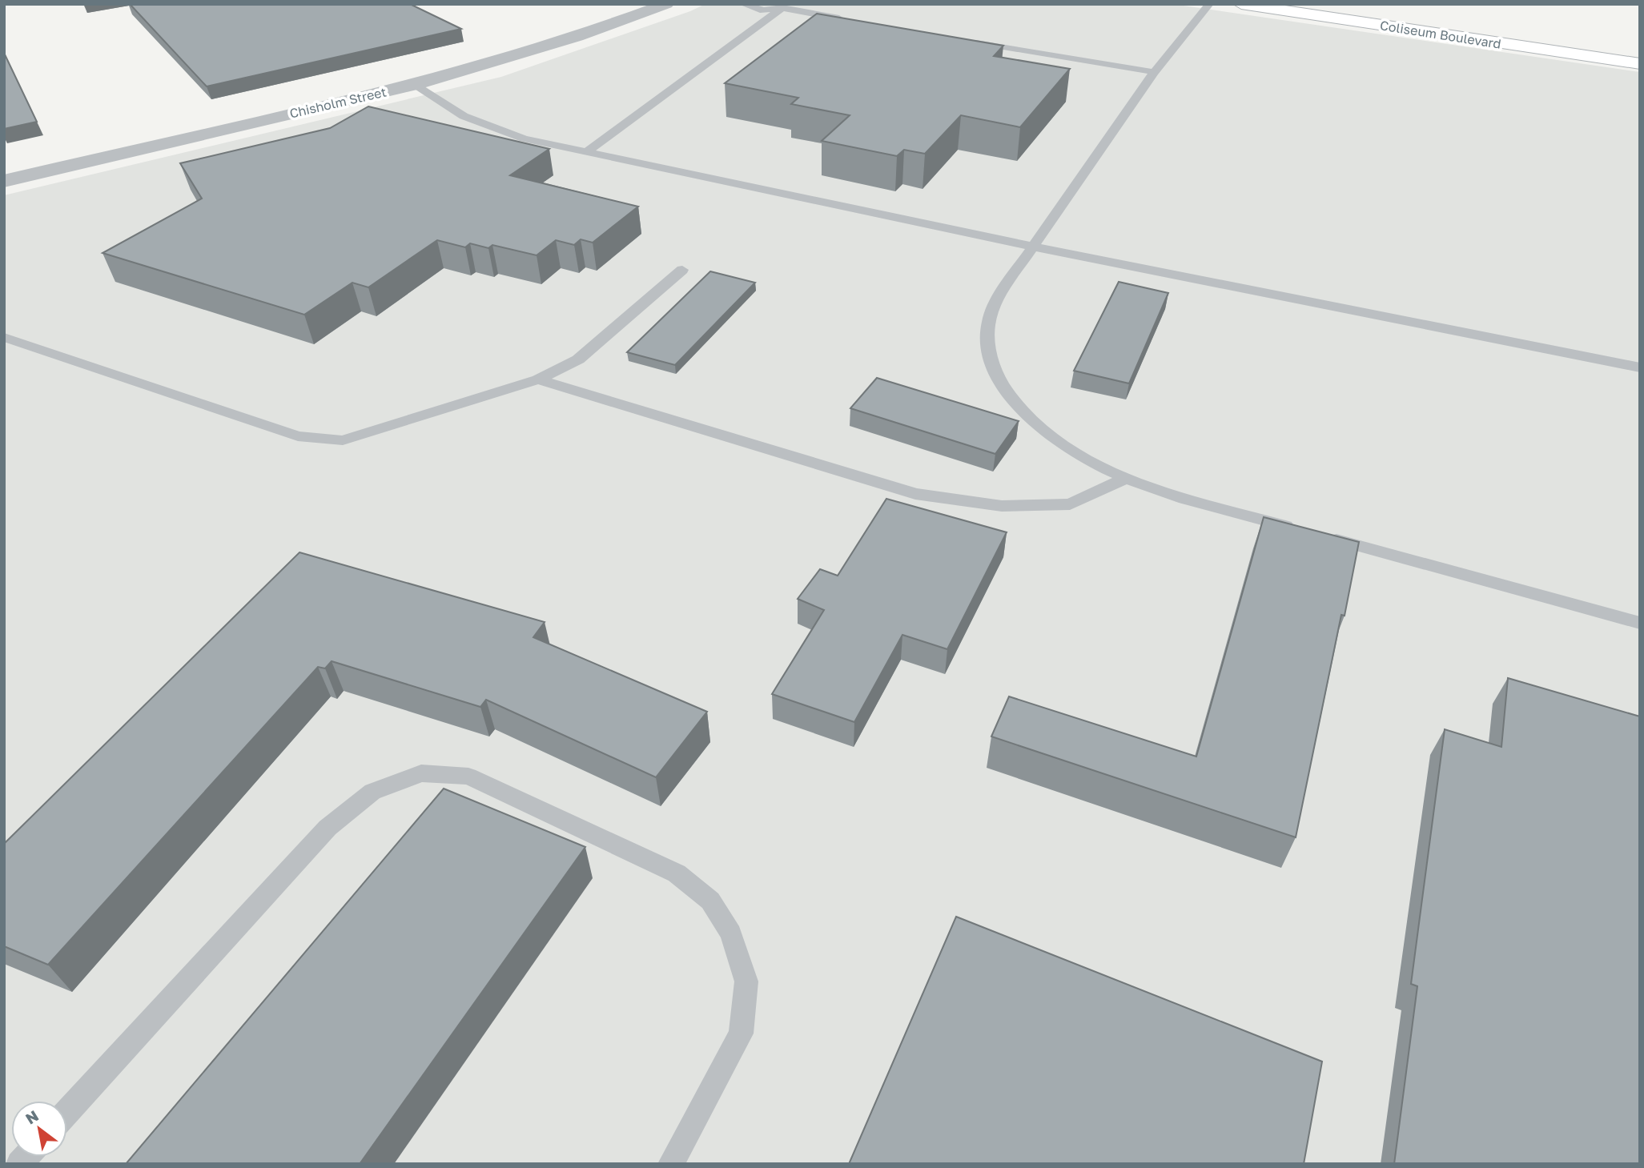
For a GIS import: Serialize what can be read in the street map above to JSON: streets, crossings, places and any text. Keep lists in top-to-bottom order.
{
  "streets": {
    "main road": ["Coliseum Boulevard"],
    "street": ["Chisholm Street"]
  },
  "north": "top left"
}
